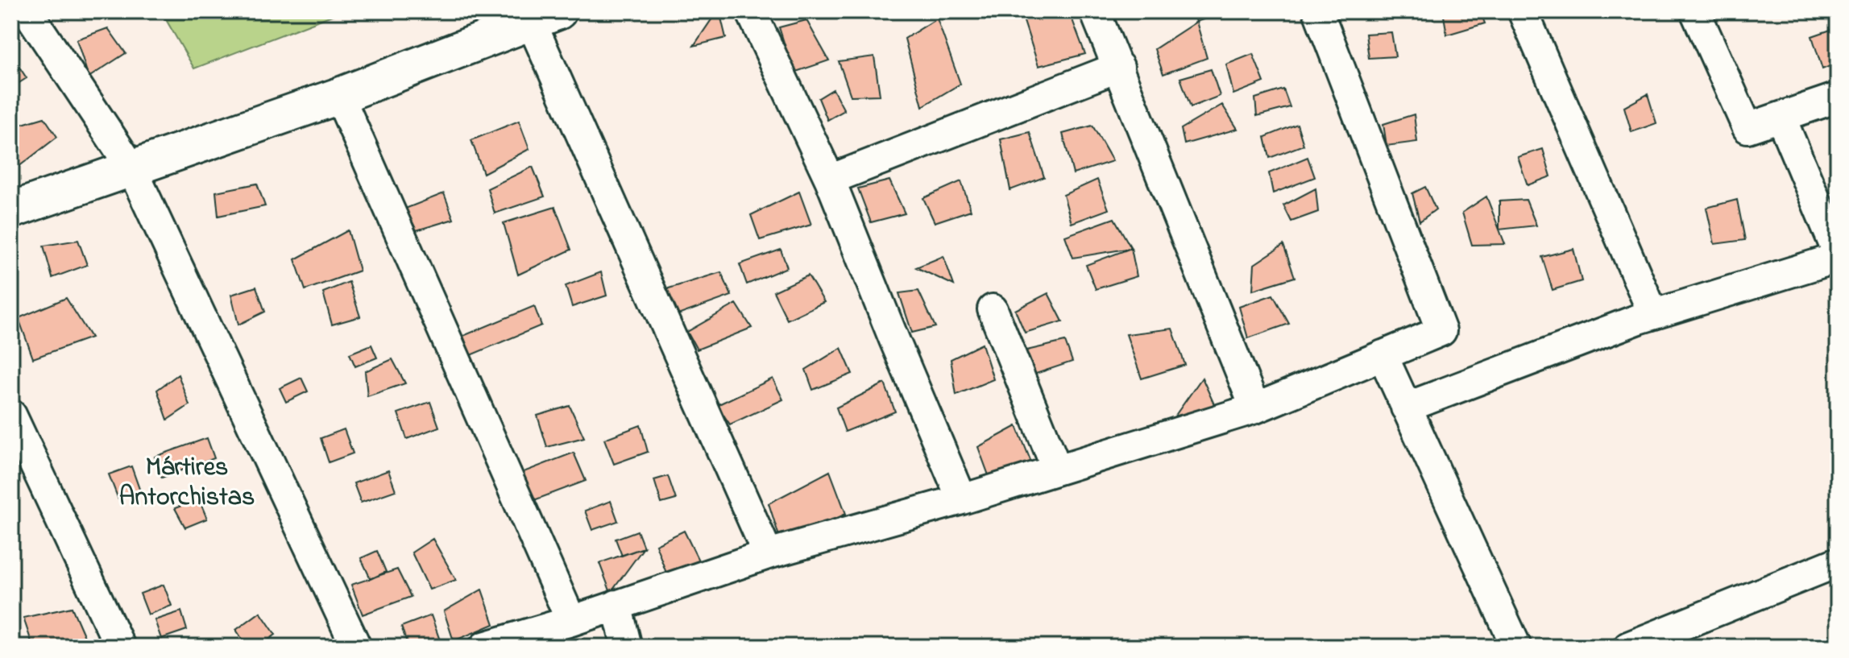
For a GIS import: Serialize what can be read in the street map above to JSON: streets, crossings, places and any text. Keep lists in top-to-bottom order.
{
  "districts": ["Mártires Antorchistas"]
}
